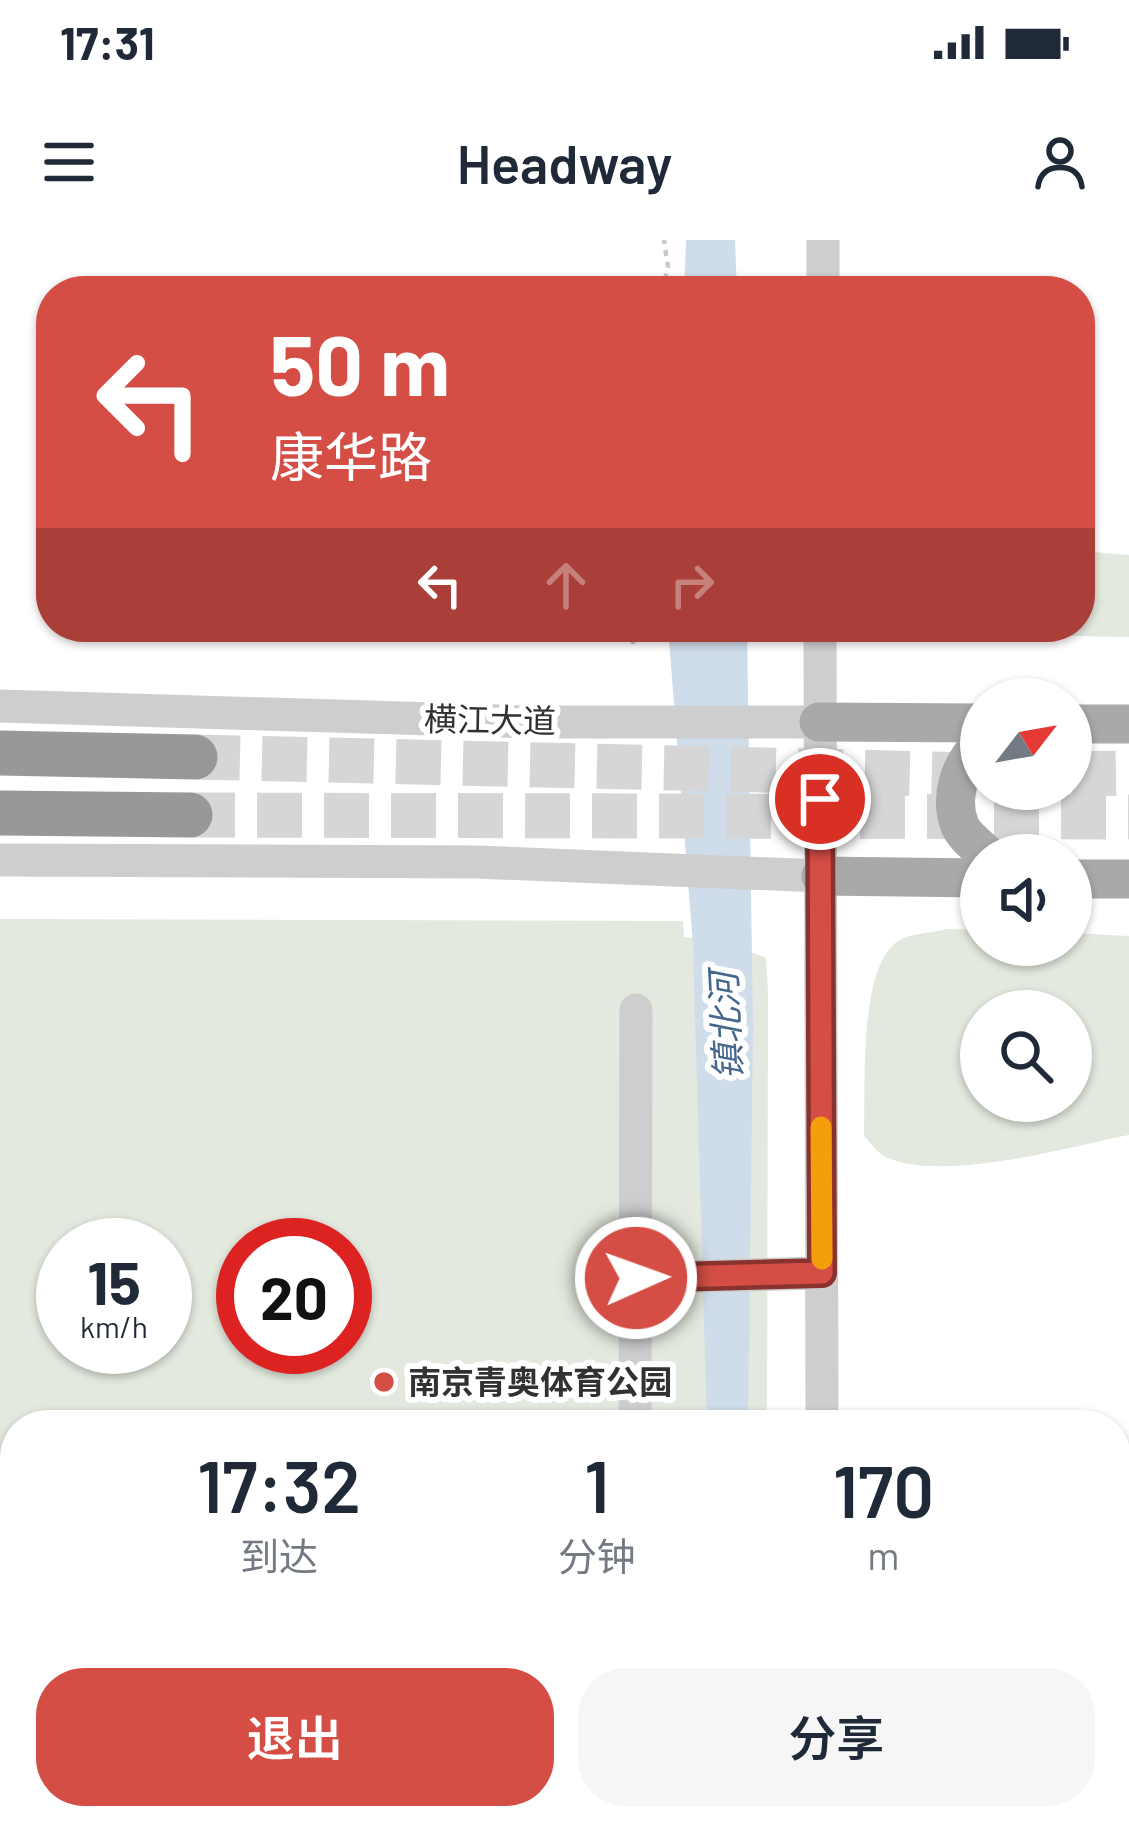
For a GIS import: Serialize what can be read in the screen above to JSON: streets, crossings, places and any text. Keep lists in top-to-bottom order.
{
  "streets": {
    "main road": ["横江大道"]
  },
  "water": ["镇北河"],
  "places": ["南京青奥体育公园"],
  "north": "top right",
  "page": {
    "status": "17:31",
    "header": "Headway",
    "turn": ["50 m", "康华路"],
    "speed": "15 km/h",
    "limit": "20",
    "eta": [
      "17:32",
      "到达",
      "1",
      "分钟",
      "170",
      "m"
    ],
    "buttons": ["退出", "分享"]
  }
}
